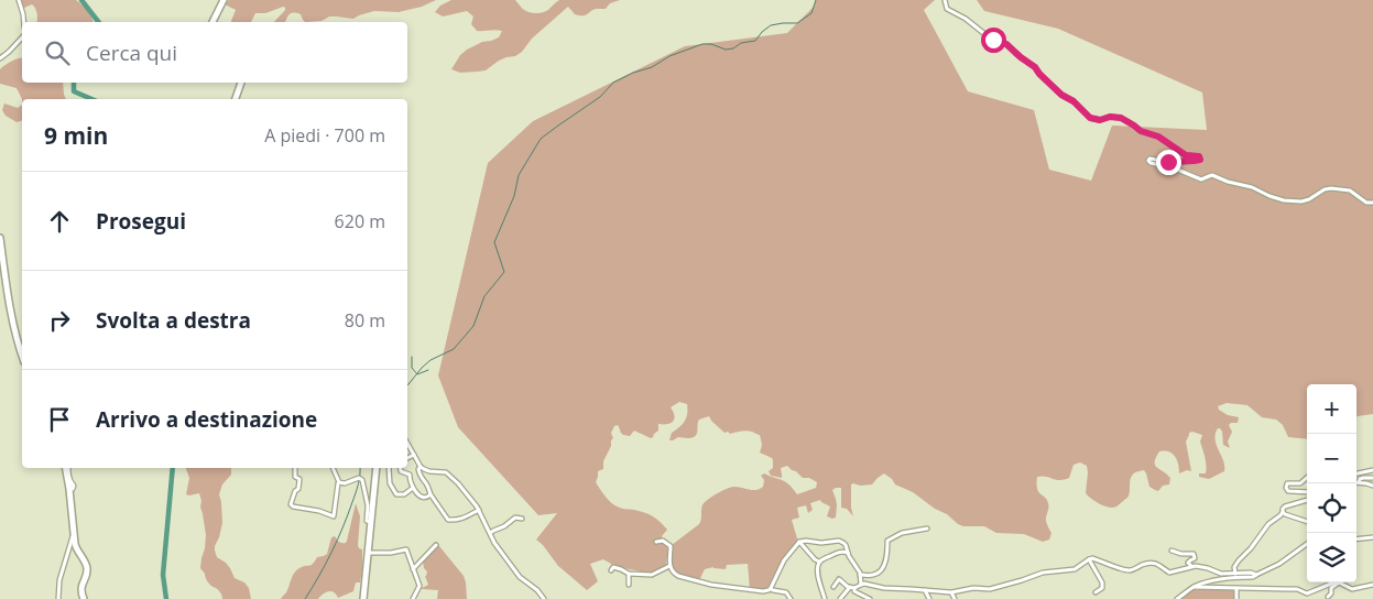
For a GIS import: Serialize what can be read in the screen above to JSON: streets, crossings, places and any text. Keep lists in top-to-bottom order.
{
  "page": {
    "search": "Cerca qui",
    "heading": ["9 min", "A piedi · 700 m"],
    "list": [
      ["Prosegui", "620 m"],
      ["Svolta a destra", "80 m"],
      "Arrivo a destinazione"
    ],
    "map_buttons": ["+", "−"]
  }
}
